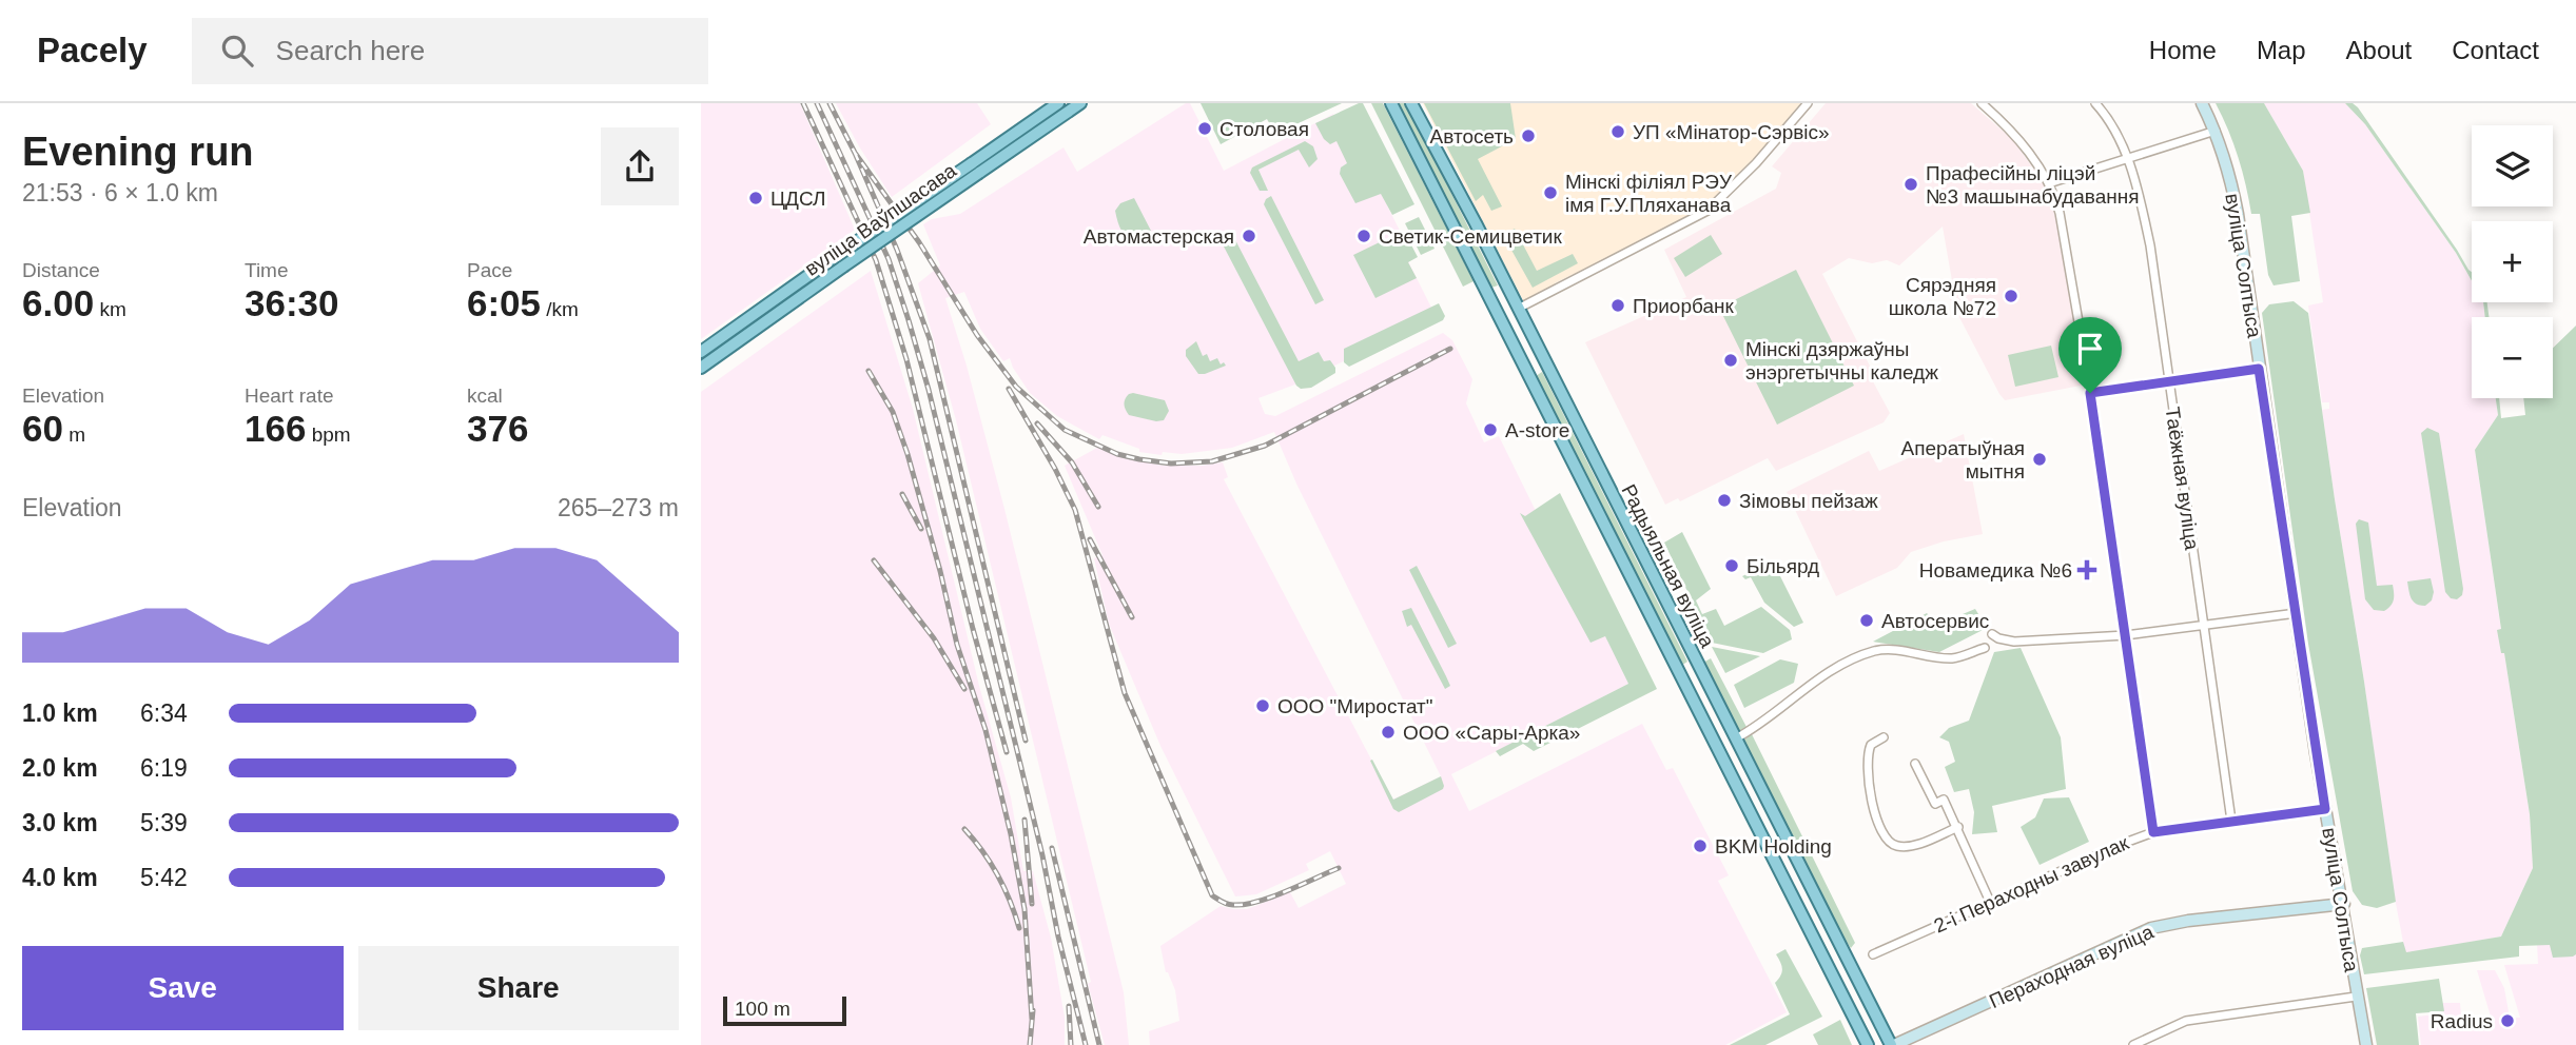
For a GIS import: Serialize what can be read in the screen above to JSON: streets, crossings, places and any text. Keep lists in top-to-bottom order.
{
  "streets": {
    "main road": [
      "вуліца Ваўпшасава",
      "вуліца Солтыса",
      "Радыяльная вуліца",
      "Пераходная вуліца"
    ],
    "street": ["Таёжная вуліца", "2-і Пераходны завулак"]
  },
  "crossings": [
    ["вуліца Солтыса", "2-і Пераходны завулак"],
    ["вуліца Солтыса", "Пераходная вуліца"],
    ["Таёжная вуліца", "2-і Пераходны завулак"],
    ["Радыяльная вуліца", "Пераходная вуліца"]
  ],
  "places": {
    "other": [
      "Столовая",
      "УП «Мінатор-Сэрвіс»",
      "Автосеть",
      "Прафесійны ліцэй №3 машынабудавання",
      "Мінскі філіял РЭУ імя Г.У.Пляханава",
      "ЦДСЛ",
      "Автомастерская",
      "Светик-Семицветик",
      "Сярэдняя школа №72",
      "Приорбанк",
      "Мінскі дзяржаўны энэргетычны каледж",
      "А-store",
      "Аператыўная мытня",
      "Зімовы пейзаж",
      "Більярд",
      "Автосервис",
      "ООО \"Миростат\"",
      "ООО «Сары-Арка»",
      "BKM Holding",
      "Radius"
    ],
    "health": ["Новамедика №6"]
  },
  "scale_bar": "100 m",
  "page": {
    "header": "Pacely",
    "search": "Search here",
    "nav": [
      "Home",
      "Map",
      "About",
      "Contact"
    ],
    "heading": ["Evening run", "21:53 · 6 × 1.0 km"],
    "map_buttons": ["+", "−"],
    "stats": [
      ["Distance", "6.00 km"],
      ["Time", "36:30"],
      ["Pace", "6:05 /km"],
      ["Elevation", "60 m"],
      ["Heart rate", "166 bpm"],
      ["kcal", "376"]
    ],
    "chart": ["Elevation", "265–273 m"],
    "list": [
      {
        "name": "1.0 km",
        "note": "6:34"
      },
      {
        "name": "2.0 km",
        "note": "6:19"
      },
      {
        "name": "3.0 km",
        "note": "5:39"
      },
      {
        "name": "4.0 km",
        "note": "5:42"
      }
    ],
    "buttons": ["Save", "Share"],
    "scale": "100 m"
  }
}
